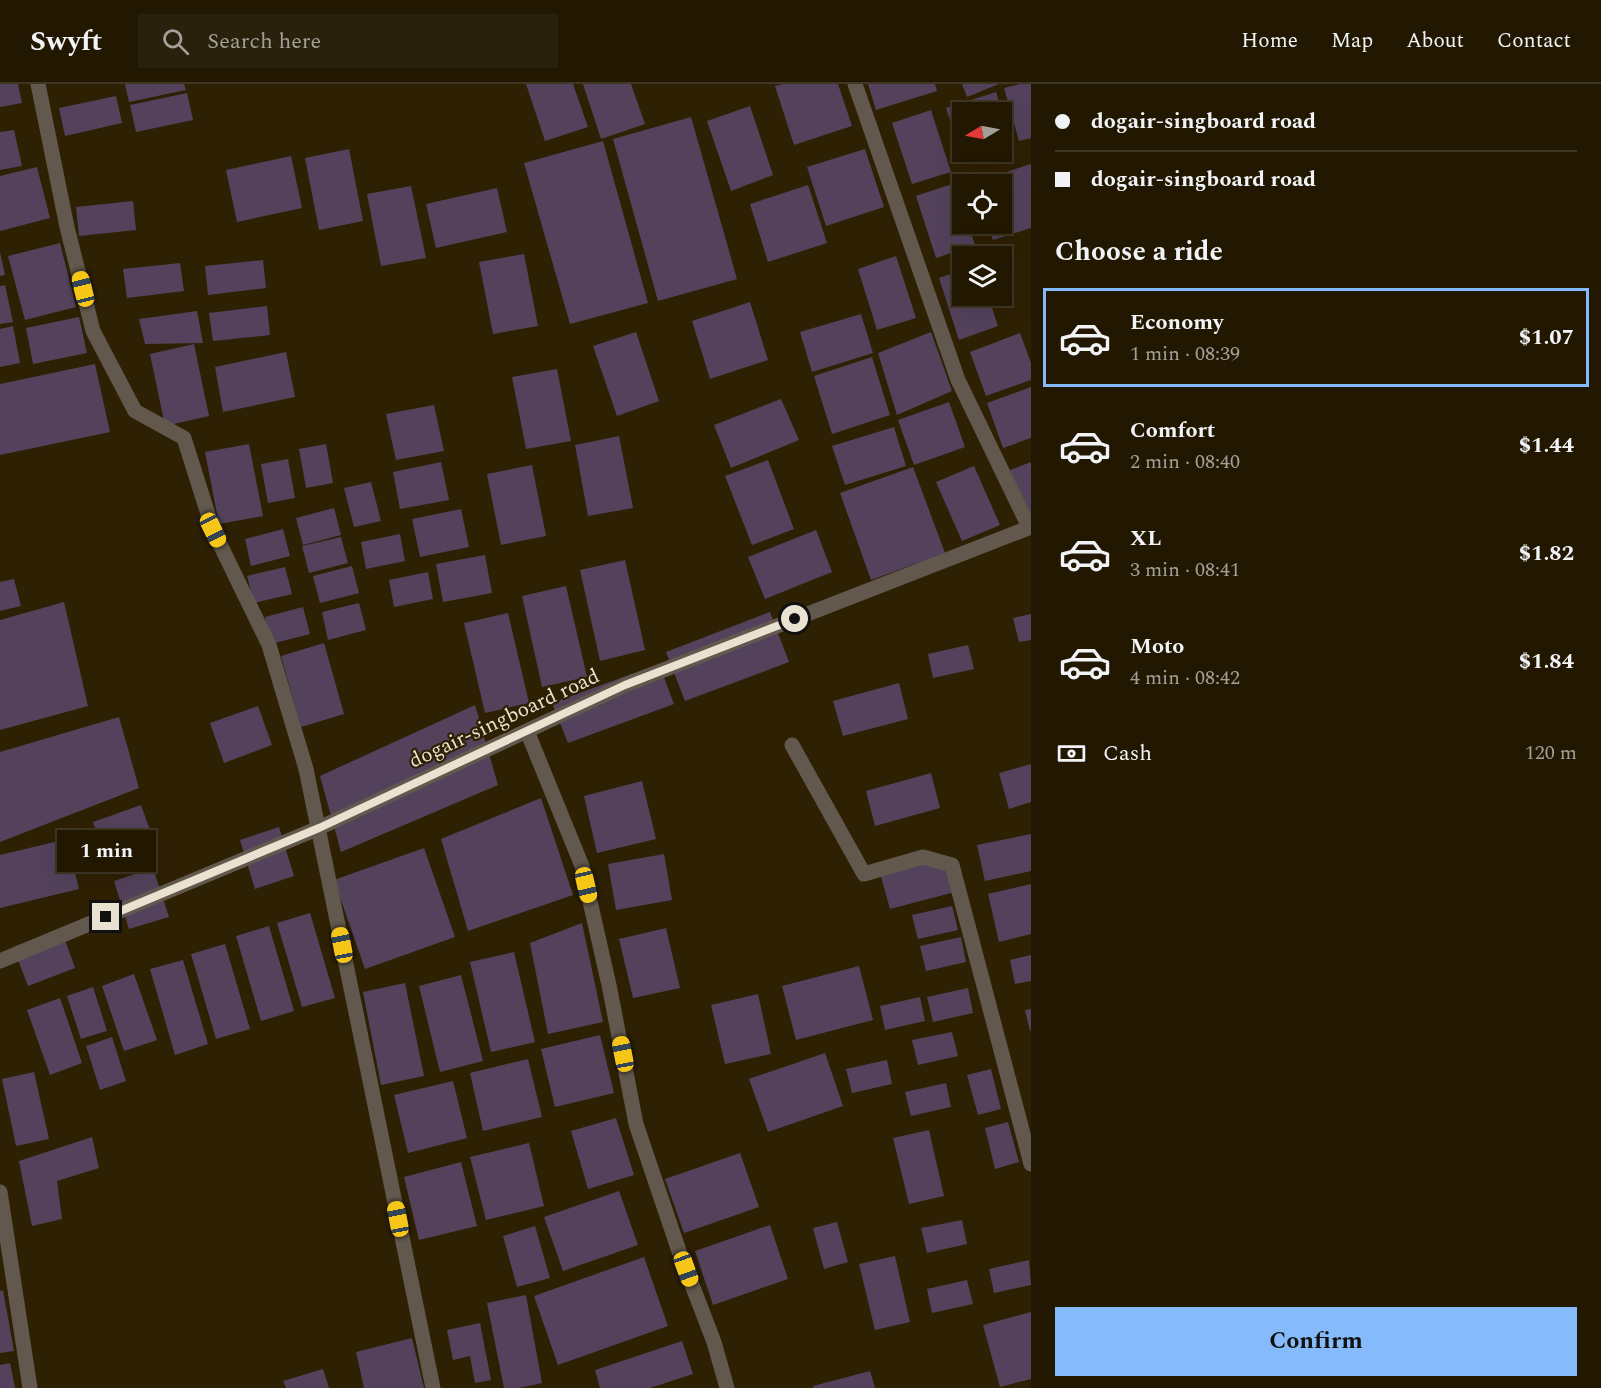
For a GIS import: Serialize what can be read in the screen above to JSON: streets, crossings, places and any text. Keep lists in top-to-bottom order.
{
  "streets": {
    "street": ["dogair-singboard road"]
  },
  "north": "left",
  "page": {
    "header": "Swyft",
    "search": "Search here",
    "nav": [
      "Home",
      "Map",
      "About",
      "Contact"
    ],
    "banner": ["dogair-singboard road", "dogair-singboard road"],
    "heading": "Choose a ride",
    "list": [
      {
        "name": "Economy",
        "note": "1 min · 08:39",
        "value": "$1.07"
      },
      {
        "name": "Comfort",
        "note": "2 min · 08:40",
        "value": "$1.44"
      },
      {
        "name": "XL",
        "note": "3 min · 08:41",
        "value": "$1.82"
      },
      {
        "name": "Moto",
        "note": "4 min · 08:42",
        "value": "$1.84"
      }
    ],
    "pay": ["Cash", "120 m"],
    "bubble": "1 min",
    "buttons": "Confirm"
  }
}
